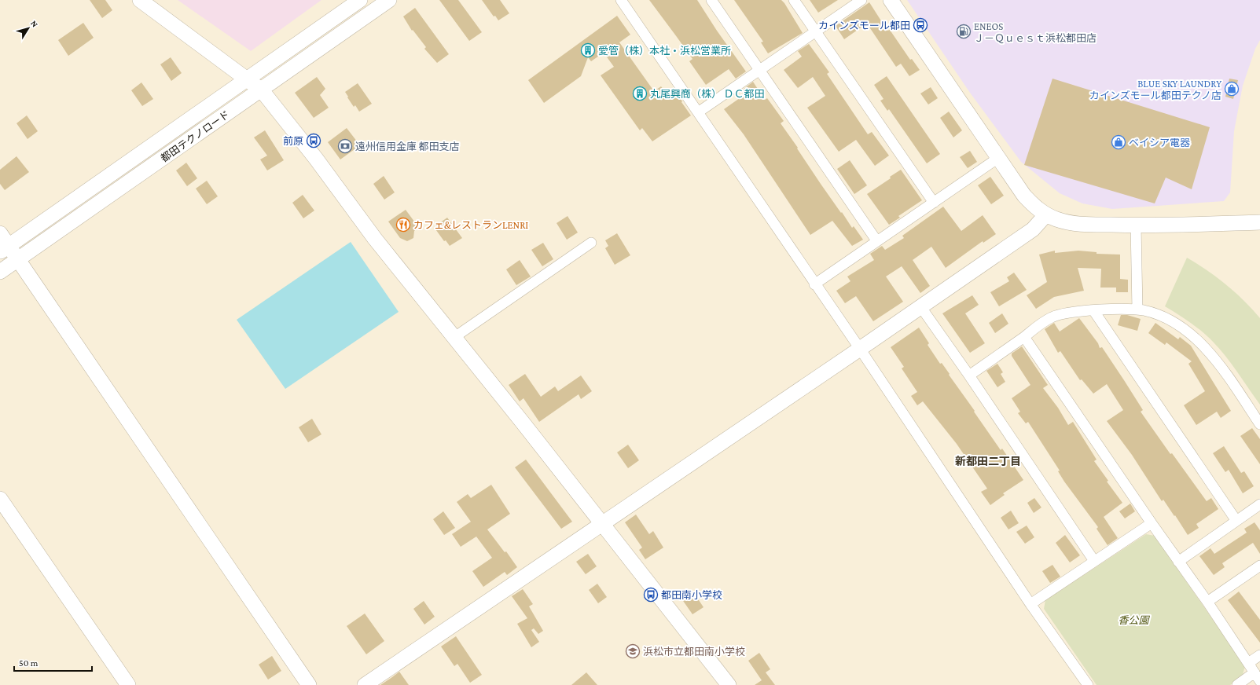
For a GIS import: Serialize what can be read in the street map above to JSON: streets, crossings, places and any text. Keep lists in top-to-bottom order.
{
  "streets": {
    "street": ["都田テクノロード"]
  },
  "districts": ["新都田二丁目"],
  "parks": ["香公園"],
  "places": {
    "bus stop": ["カインズモール都田", "前原", "都田南小学校"],
    "fuel station": ["ENEOS Ｊ－Ｑｕｅｓｔ浜松都田店"],
    "building": ["愛管（株）本社・浜松営業所", "丸尾興商（株） ＤＣ都田"],
    "shop": ["BLUE SKY LAUNDRY カインズモール都田テクノ店", "ベイシア電器"],
    "bank": ["遠州信用金庫 都田支店"],
    "restaurant": ["カフェ&レストランLENRI"],
    "school or university": ["浜松市立都田南小学校"]
  },
  "scale_bar": "50 m",
  "north": "top right"
}
